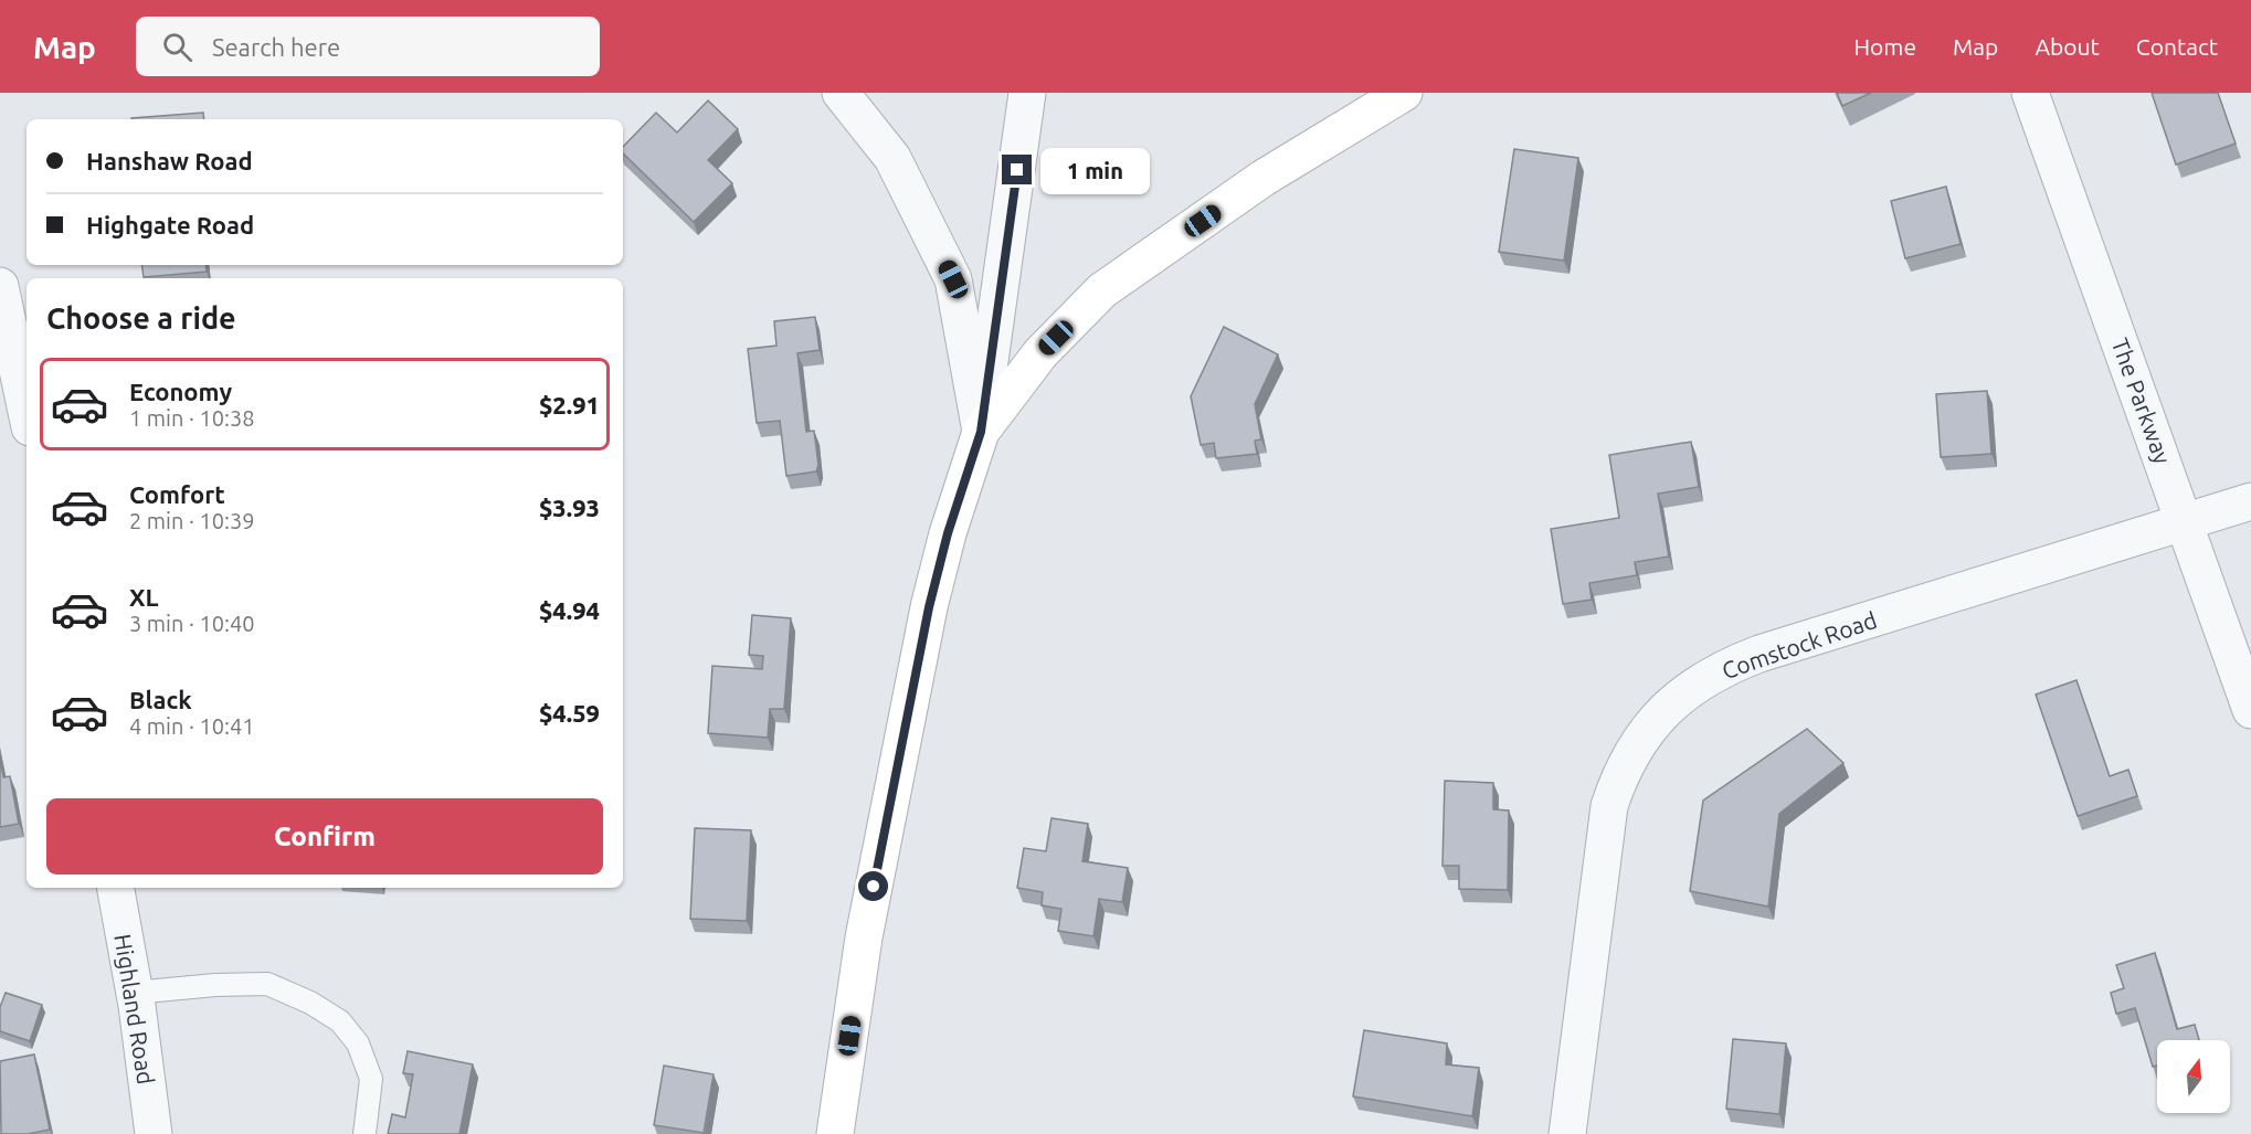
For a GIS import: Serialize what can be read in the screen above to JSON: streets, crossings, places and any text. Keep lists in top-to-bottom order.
{
  "streets": {
    "street": ["The Parkway", "Comstock Road", "Highland Road"]
  },
  "crossings": [
    ["The Parkway", "Comstock Road"]
  ],
  "north": "top",
  "page": {
    "header": "Map",
    "search": "Search here",
    "nav": [
      "Home",
      "Map",
      "About",
      "Contact"
    ],
    "banner": ["Hanshaw Road", "Highgate Road"],
    "bubble": "1 min",
    "heading": "Choose a ride",
    "list": [
      {
        "name": "Economy",
        "note": "1 min · 10:38",
        "value": "$2.91"
      },
      {
        "name": "Comfort",
        "note": "2 min · 10:39",
        "value": "$3.93"
      },
      {
        "name": "XL",
        "note": "3 min · 10:40",
        "value": "$4.94"
      },
      {
        "name": "Black",
        "note": "4 min · 10:41",
        "value": "$4.59"
      }
    ],
    "buttons": "Confirm"
  }
}
